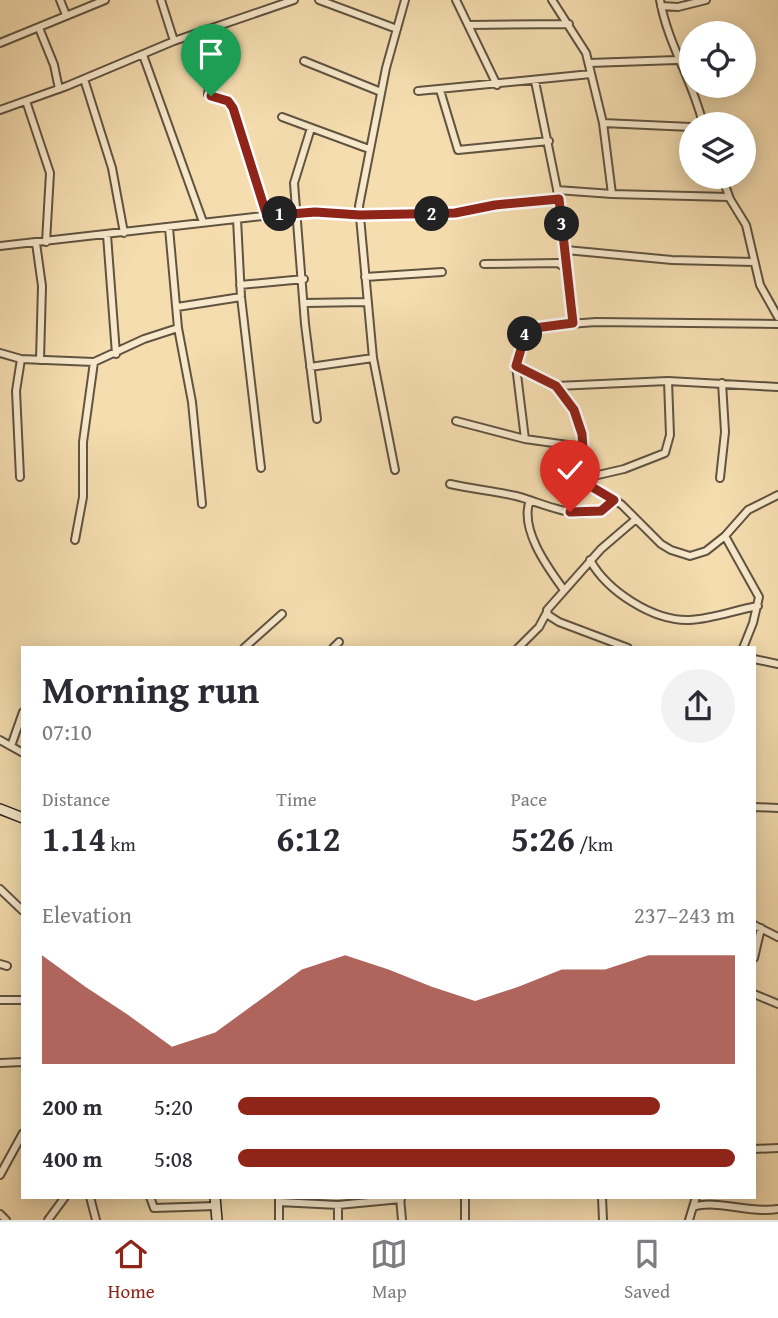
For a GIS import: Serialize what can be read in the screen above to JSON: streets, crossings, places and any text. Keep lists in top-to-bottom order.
{
  "page": {
    "pins": [
      "1",
      "2",
      "3",
      "4"
    ],
    "heading": ["Morning run", "07:10"],
    "stats": [
      ["Distance", "1.14 km"],
      ["Time", "6:12"],
      ["Pace", "5:26 /km"]
    ],
    "chart": ["Elevation", "237–243 m"],
    "list": [
      {
        "name": "200 m",
        "note": "5:20"
      },
      {
        "name": "400 m",
        "note": "5:08"
      }
    ],
    "tabs": ["Home", "Map", "Saved"]
  }
}
